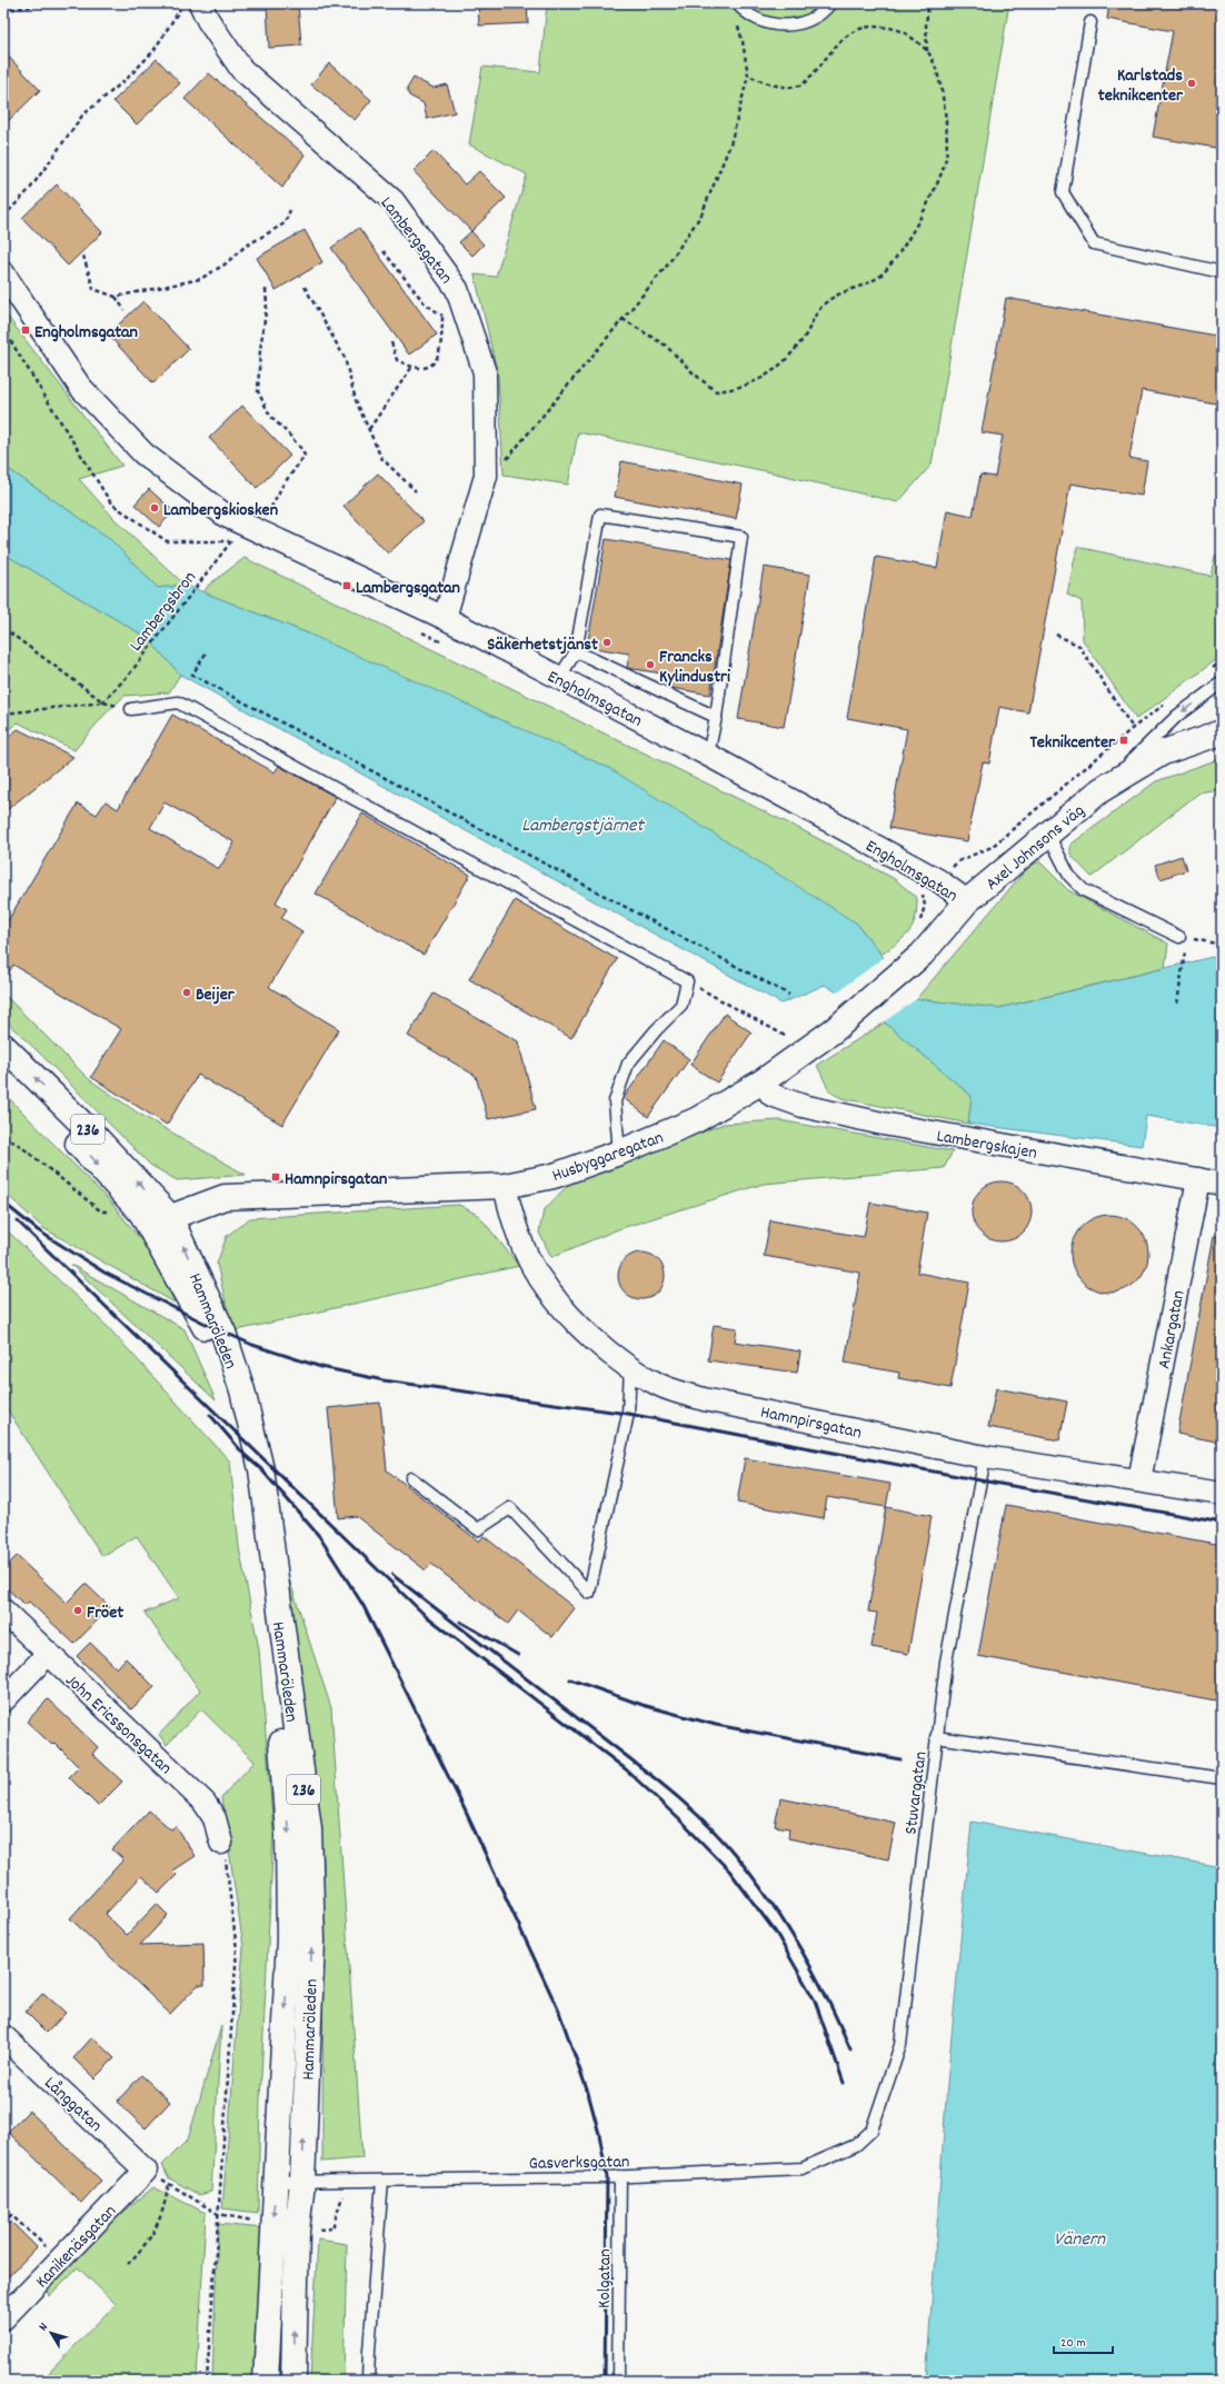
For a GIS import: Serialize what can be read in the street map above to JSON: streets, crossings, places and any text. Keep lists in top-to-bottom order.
{
  "streets": {
    "main road": [
      "Axel Johnsons väg",
      "236",
      "Husbyggaregatan",
      "Hammaröleden"
    ],
    "street": [
      "Lambergsgatan",
      "Engholmsgatan",
      "Lambergskajen",
      "Ankargatan",
      "Hamnpirsgatan",
      "John Ericssonsgatan",
      "Långgatan",
      "Kanikenäsgatan"
    ],
    "lane": ["Stuvargatan", "Gasverksgatan", "Kolgatan"],
    "path": ["Lambergsbron"]
  },
  "crossings": [
    ["Lambergsgatan", "Engholmsgatan"],
    ["Engholmsgatan", "Axel Johnsons väg"],
    ["Engholmsgatan", "Husbyggaregatan"],
    ["Axel Johnsons väg", "Husbyggaregatan"],
    ["Lambergskajen", "Husbyggaregatan"],
    ["Lambergskajen", "Ankargatan"],
    ["Husbyggaregatan", "Hammaröleden"],
    ["Husbyggaregatan", "Hamnpirsgatan"],
    ["Hammaröleden", "Gasverksgatan"],
    ["Ankargatan", "Hamnpirsgatan"],
    ["Hamnpirsgatan", "Stuvargatan"],
    ["Stuvargatan", "Gasverksgatan"],
    ["Långgatan", "Kanikenäsgatan"],
    ["Gasverksgatan", "Kolgatan"]
  ],
  "water": ["Lambergstjärnet", "Vänern"],
  "places": {
    "other": [
      "Karlstads teknikcenter",
      "Lambergskiosken",
      "Säkerhetstjänst",
      "Francks Kylindustri",
      "Beijer",
      "Fröet"
    ],
    "transit": [
      "Engholmsgatan",
      "Lambergsgatan",
      "Teknikcenter",
      "Hamnpirsgatan"
    ]
  },
  "scale_bar": "20 m",
  "north": "top left"
}
